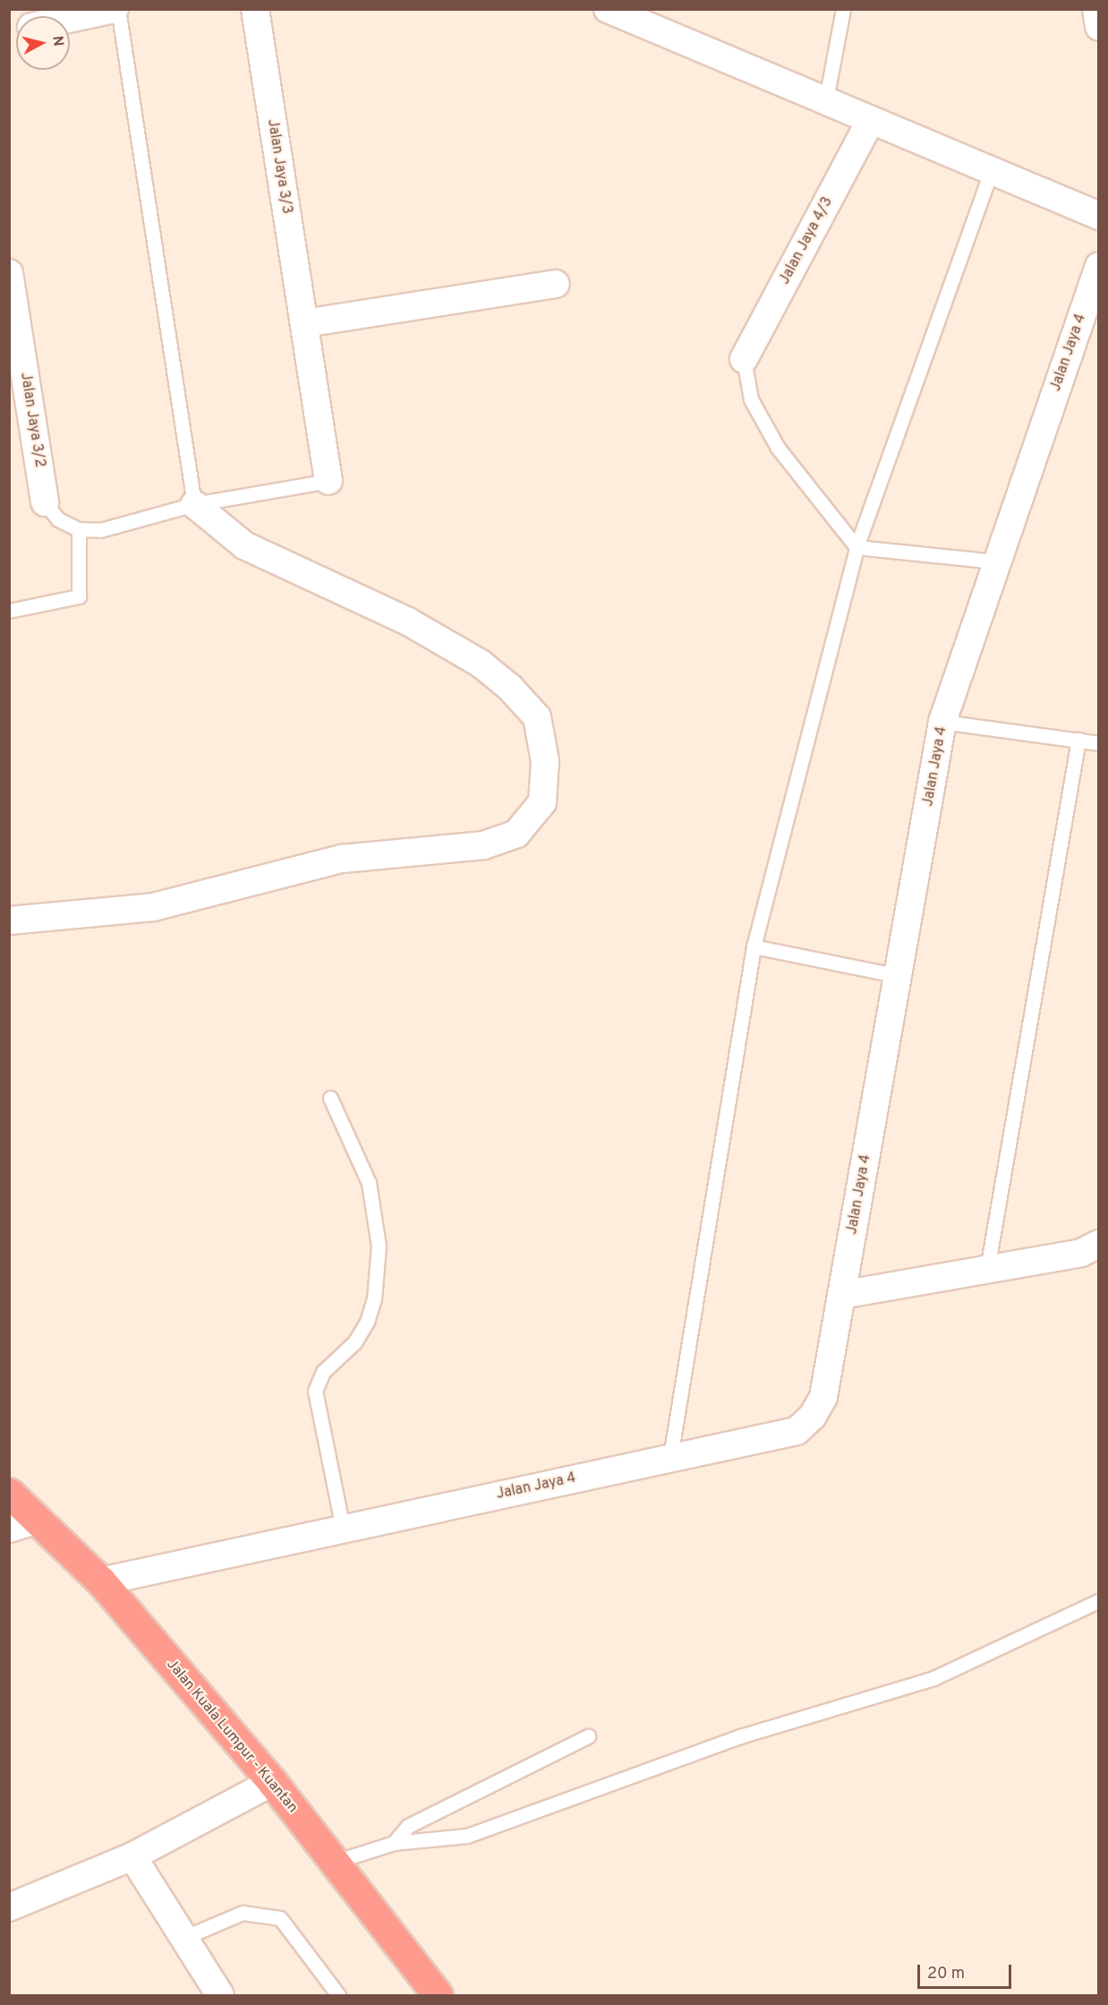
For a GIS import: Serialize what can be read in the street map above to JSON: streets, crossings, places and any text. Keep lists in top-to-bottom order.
{
  "streets": {
    "highway": ["Jalan Kuala Lumpur - Kuantan"],
    "street": [
      "Jalan Jaya 3/3",
      "Jalan Jaya 4/3",
      "Jalan Jaya 4",
      "Jalan Jaya 3/2"
    ]
  },
  "crossings": [
    ["Jalan Jaya 4", "Jalan Kuala Lumpur - Kuantan"]
  ],
  "scale_bar": "20 m",
  "north": "right"
}
